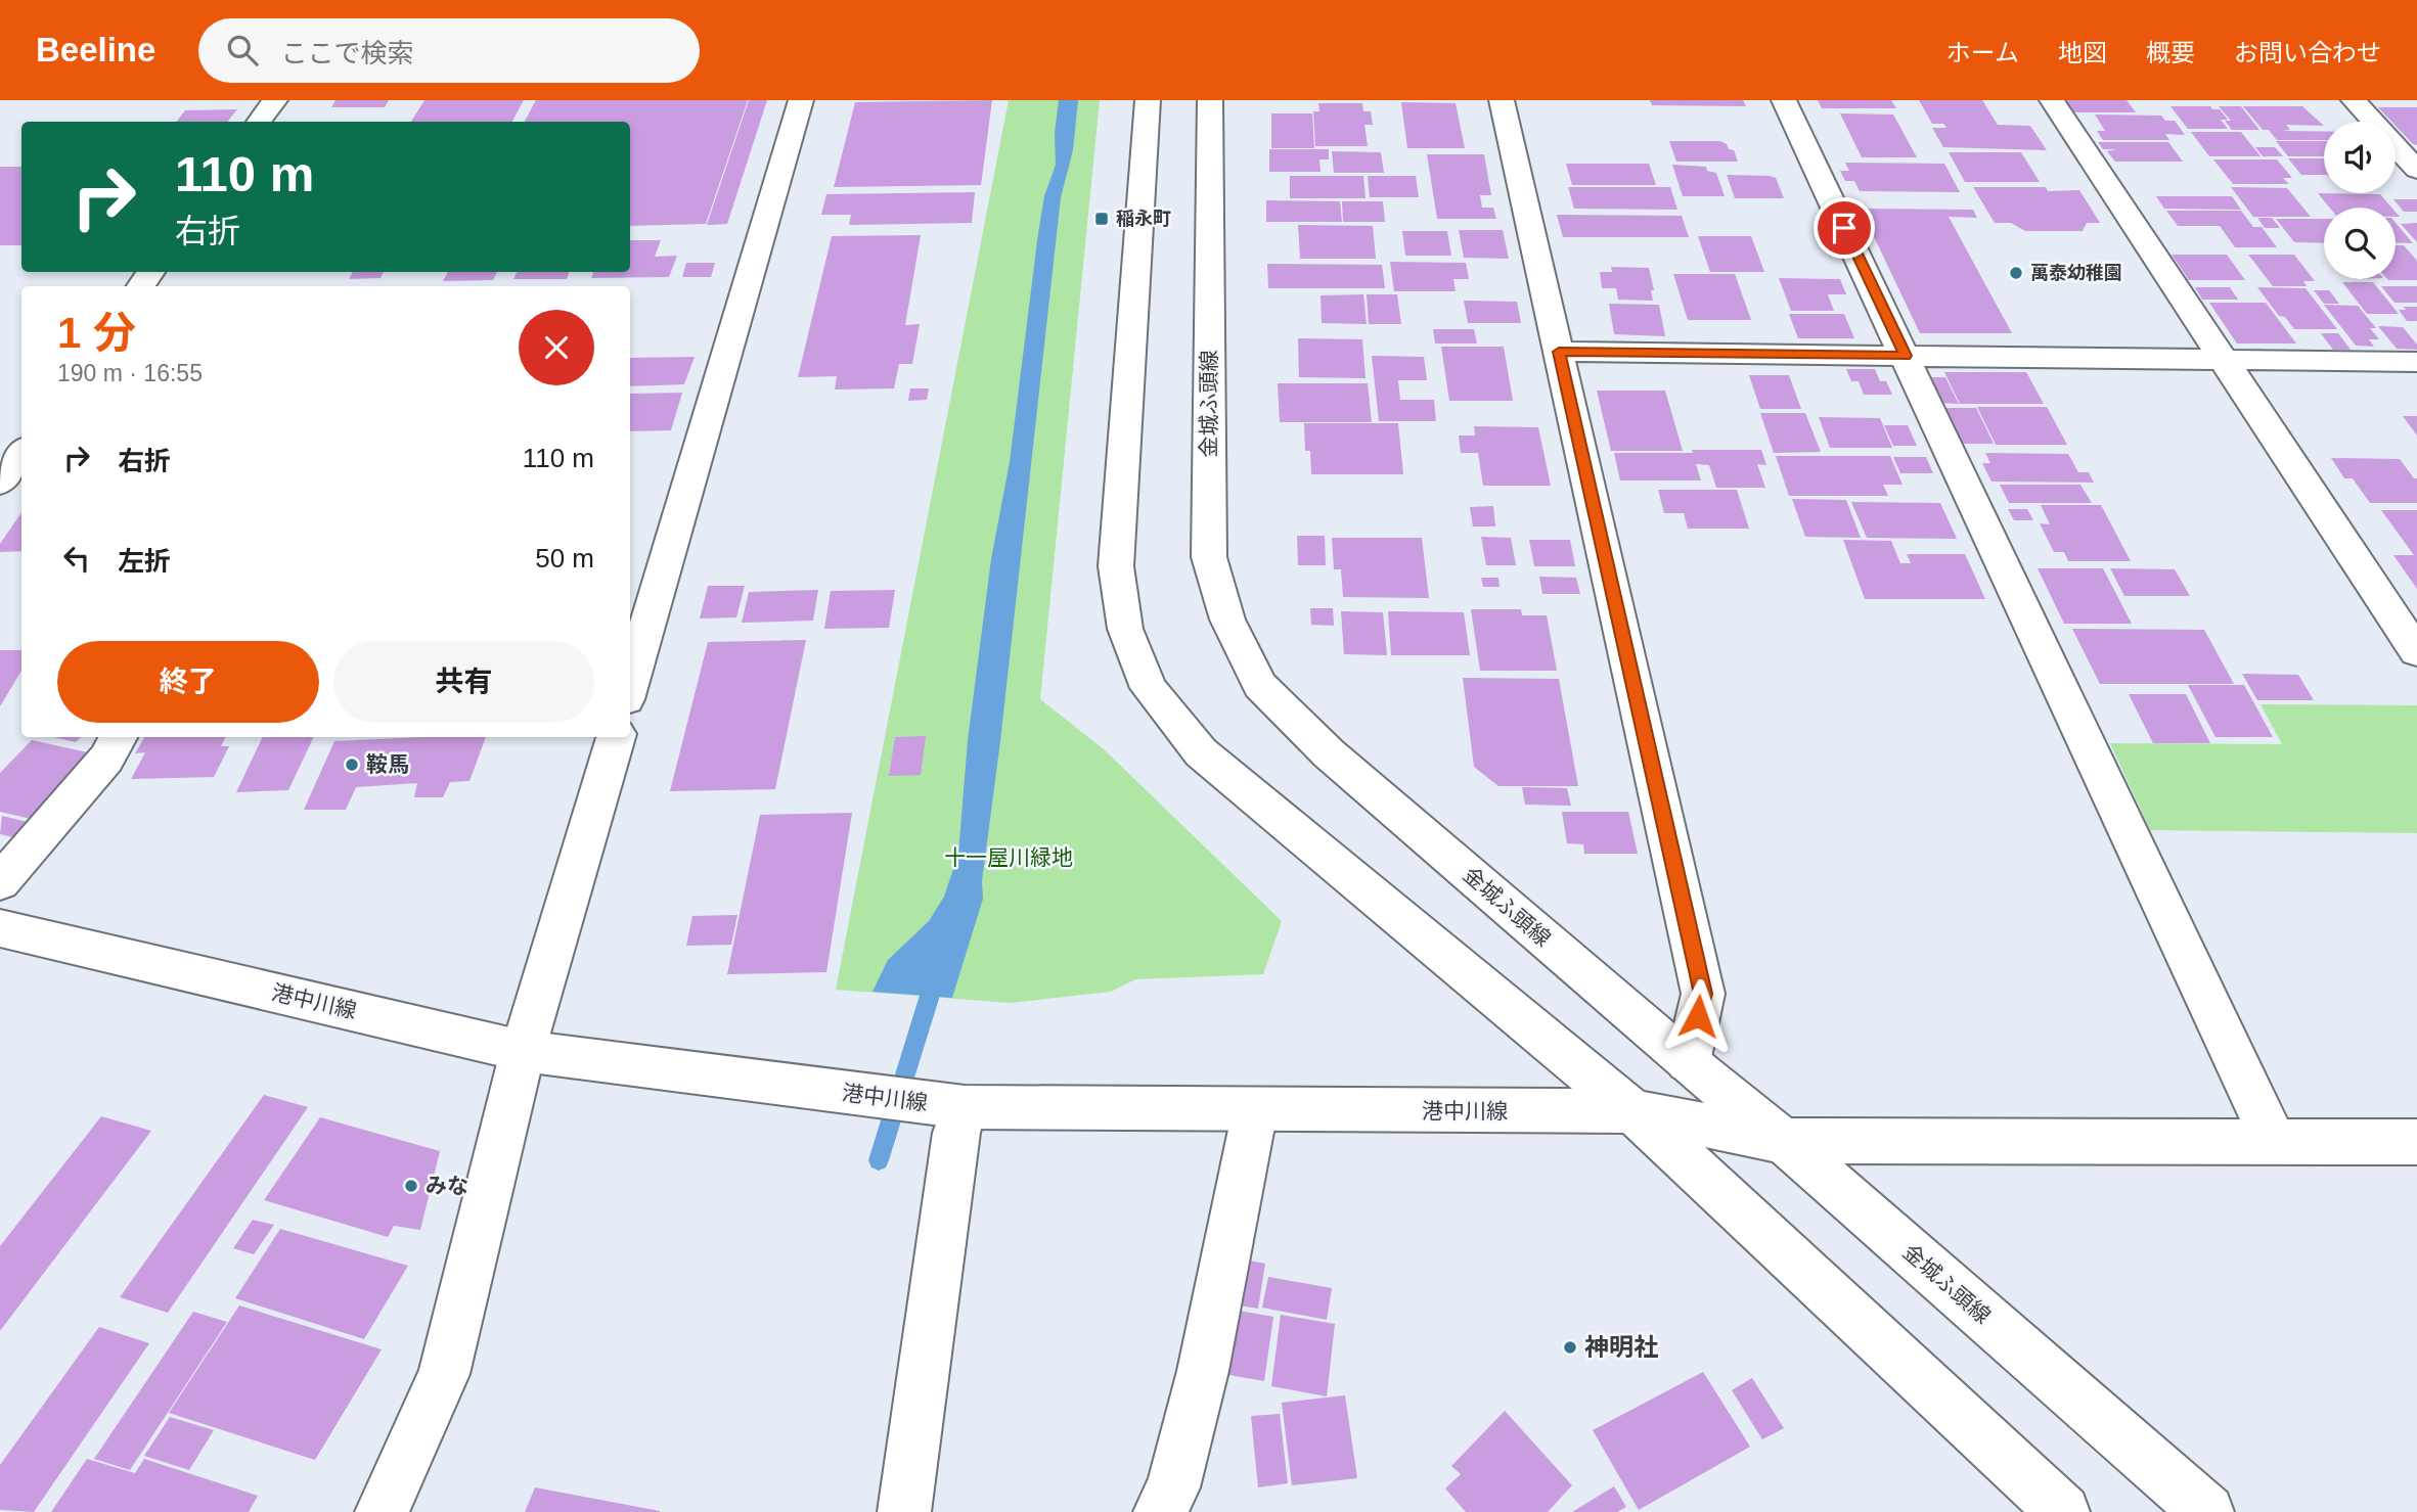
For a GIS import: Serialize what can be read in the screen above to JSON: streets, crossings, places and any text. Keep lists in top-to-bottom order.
{
  "streets": {
    "street": ["金城ふ頭線", "港中川線"]
  },
  "crossings": [
    ["金城ふ頭線", "港中川線"]
  ],
  "parks": ["十一屋川緑地"],
  "places": {
    "transit": ["稲永町"],
    "other": [
      "萬泰幼稚園",
      "鞍馬",
      "みな",
      "神明社"
    ]
  },
  "page": {
    "header": "Beeline",
    "search": "ここで検索",
    "nav": [
      "ホーム",
      "地図",
      "概要",
      "お問い合わせ"
    ],
    "turn": ["110 m", "右折"],
    "heading": ["1 分", "190 m · 16:55"],
    "list": [
      {
        "name": "右折",
        "value": "110 m"
      },
      {
        "name": "左折",
        "value": "50 m"
      }
    ],
    "buttons": ["終了", "共有"]
  }
}
